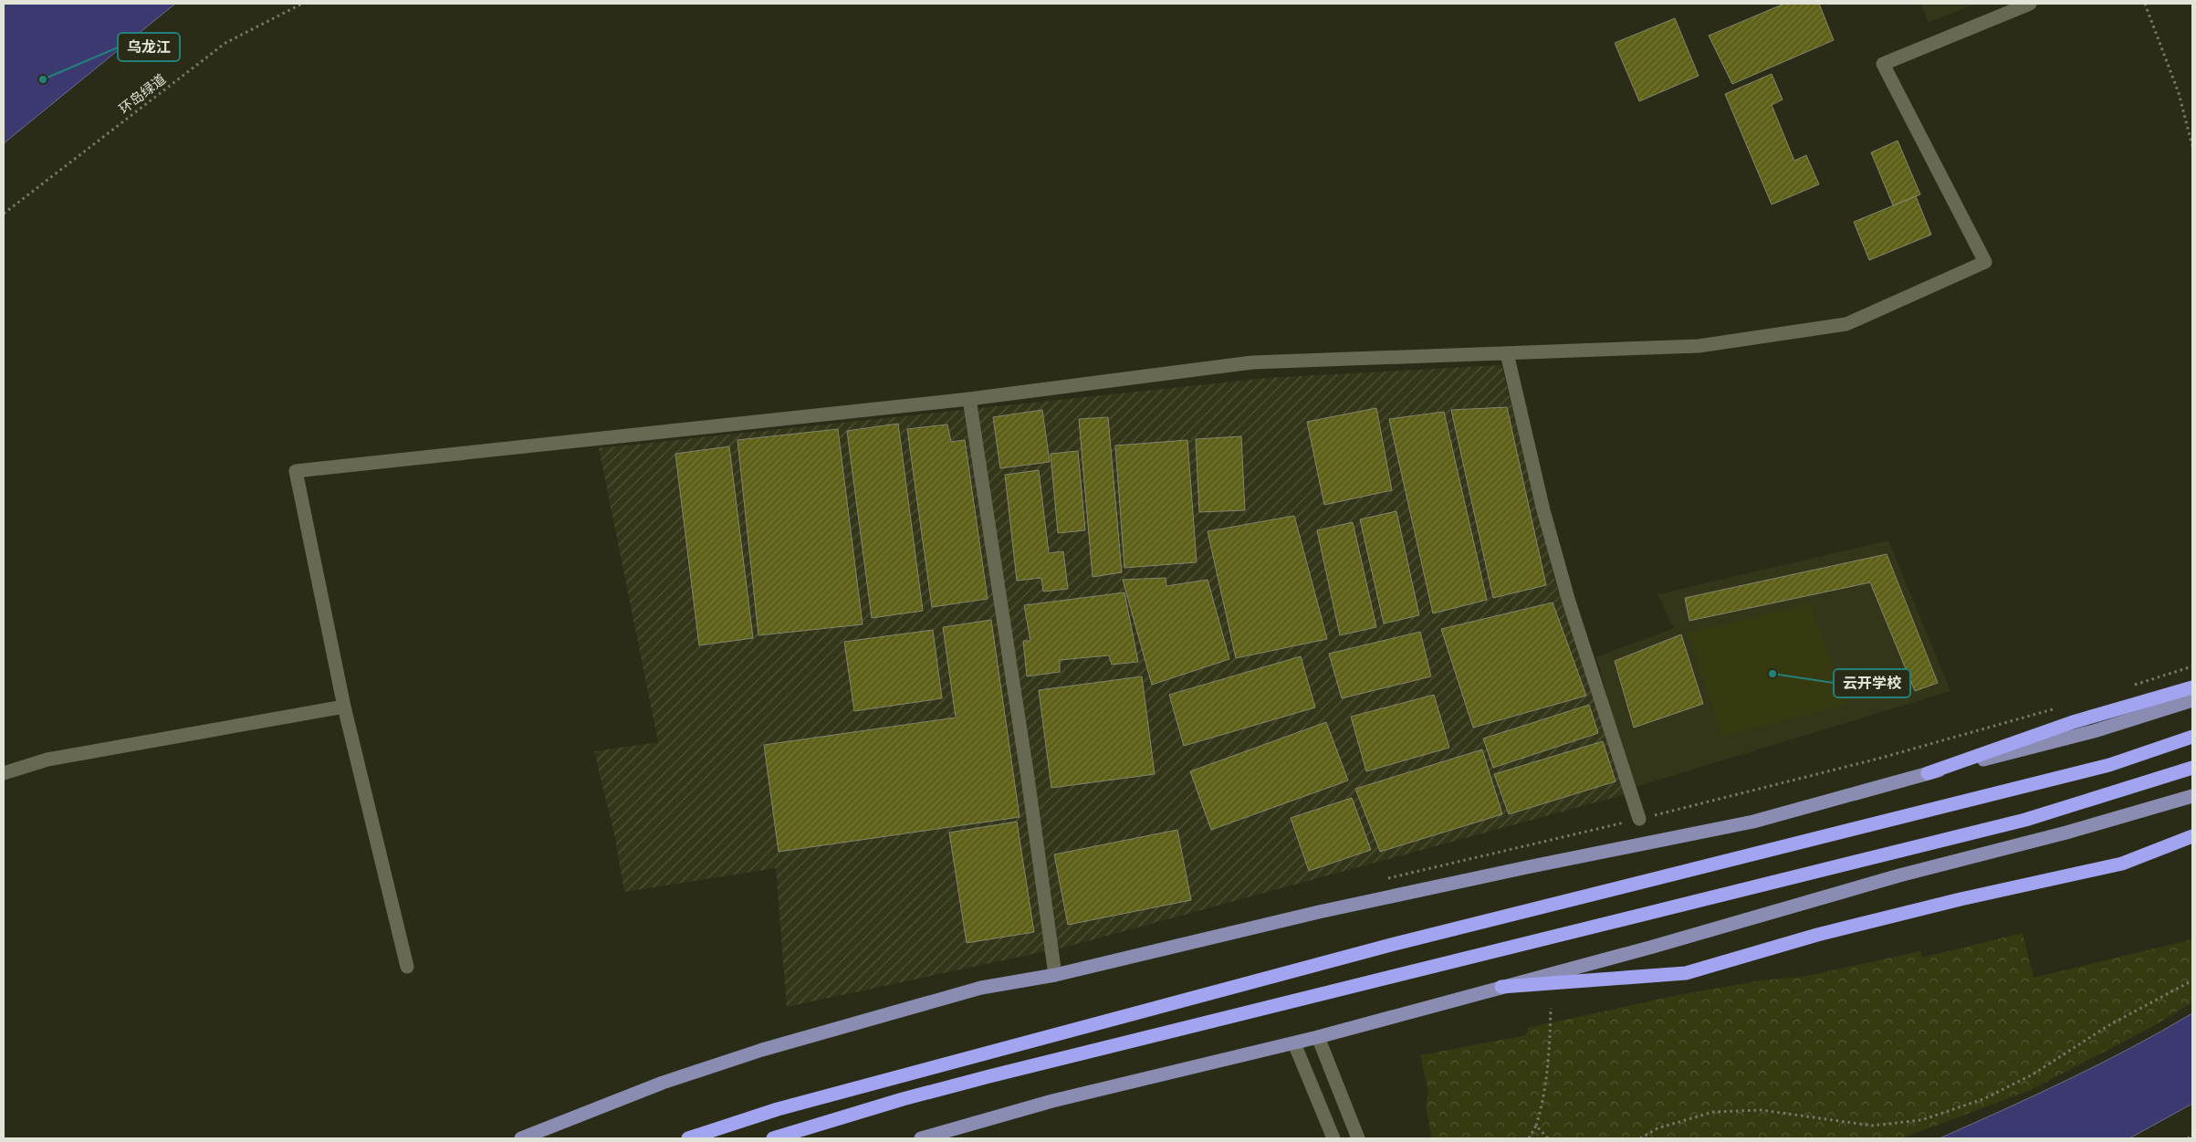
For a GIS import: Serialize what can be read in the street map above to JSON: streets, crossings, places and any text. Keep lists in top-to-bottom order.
{
  "streets": {
    "path": ["环岛绿道"]
  },
  "places": ["乌龙江", "云开学校"]
}
